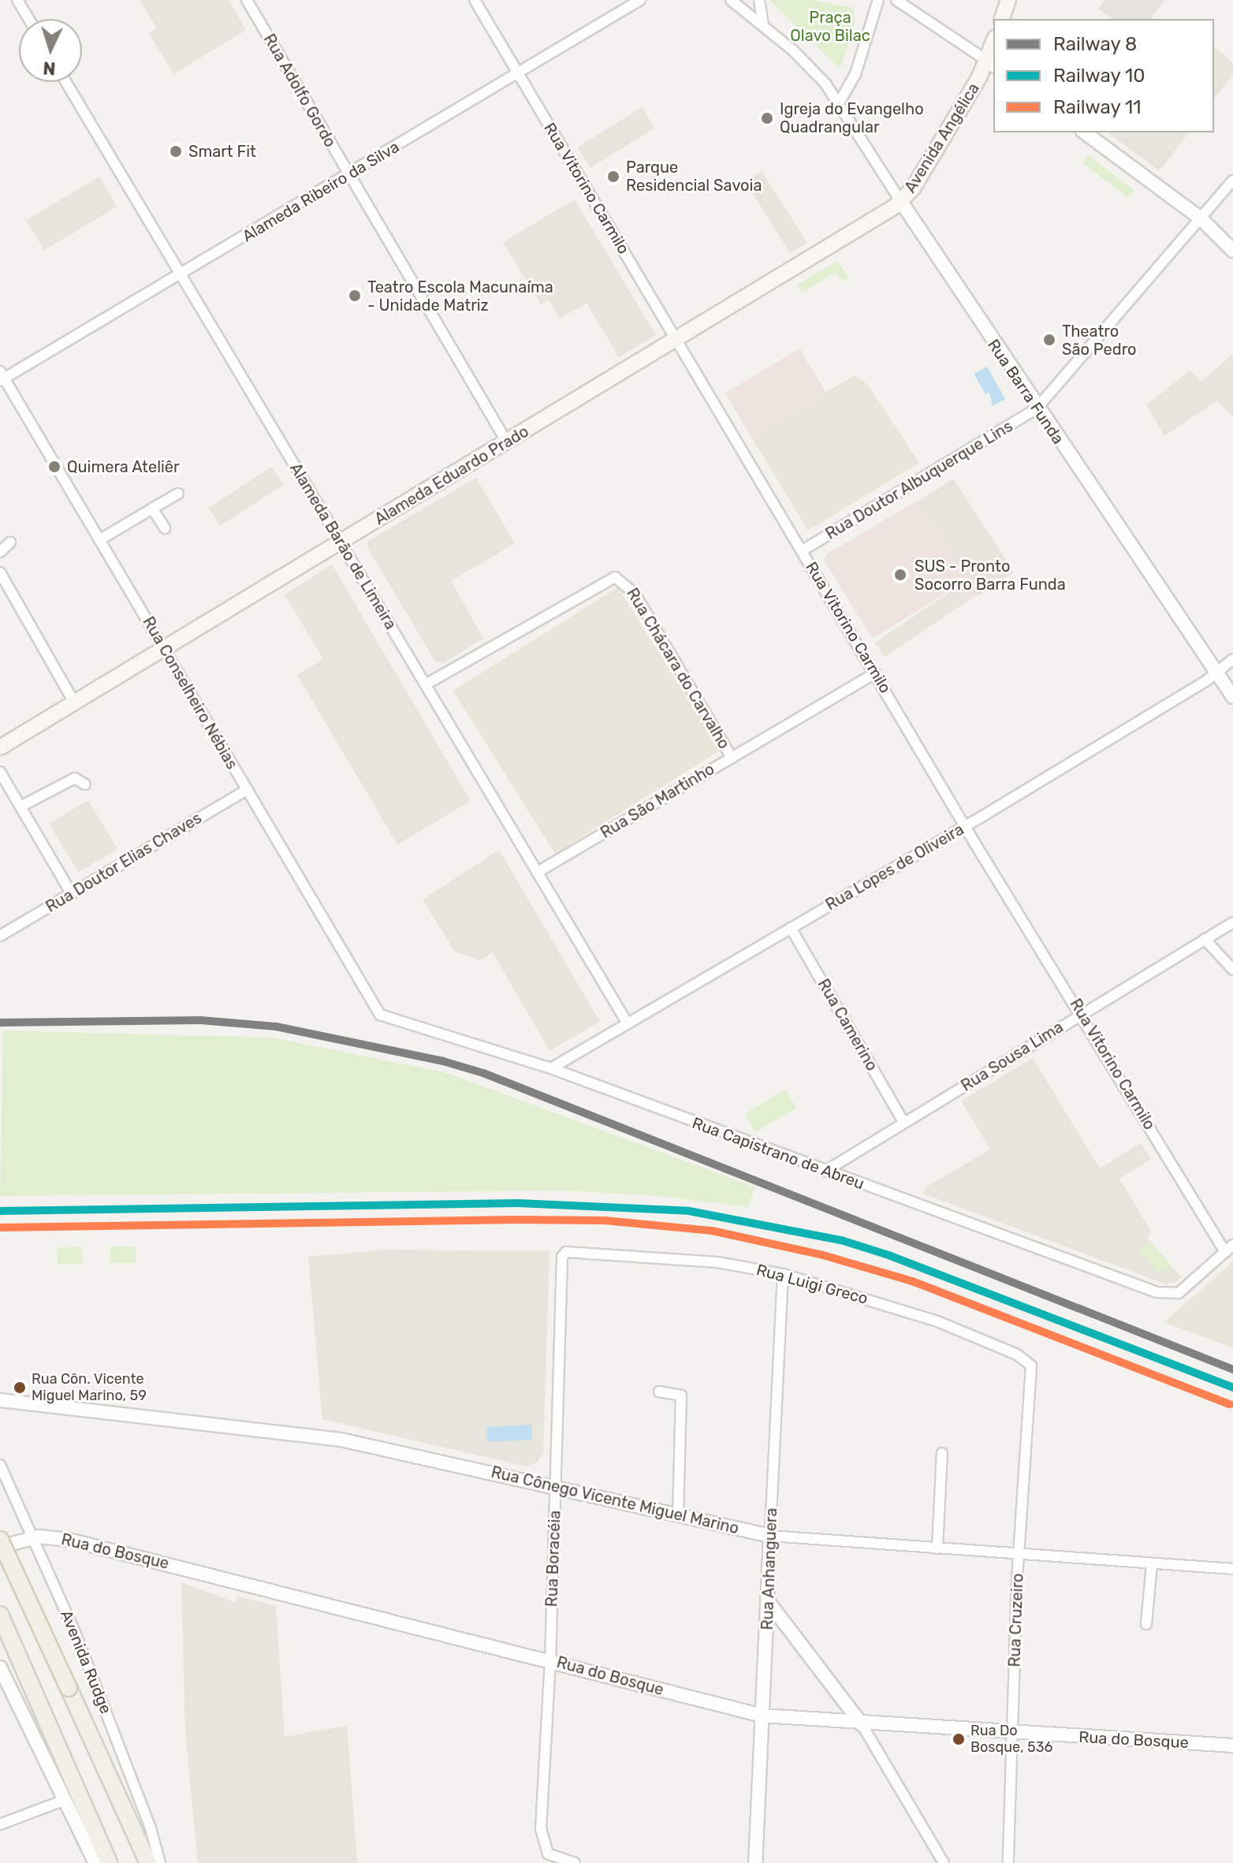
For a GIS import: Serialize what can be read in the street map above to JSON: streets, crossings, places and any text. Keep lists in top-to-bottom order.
{
  "streets": {
    "main road": ["Avenida Angélica", "Alameda Eduardo Prado", "Avenida Rudge"],
    "street": [
      "Rua Adolfo Gordo",
      "Rua Vitorino Carmilo",
      "Alameda Ribeiro da Silva",
      "Rua Barra Funda",
      "Rua Doutor Albuquerque Lins",
      "Alameda Barão de Limeira",
      "Rua Chácara do Carvalho",
      "Rua Conselheiro Nébias",
      "Rua São Martinho",
      "Rua Doutor Elias Chaves",
      "Rua Lopes de Oliveira",
      "Rua Camerino",
      "Rua Sousa Lima",
      "Rua Capistrano de Abreu",
      "Rua Luigi Greco",
      "Rua Cônego Vicente Miguel Marino",
      "Rua do Bosque",
      "Rua Boracéia",
      "Rua Anhanguera",
      "Rua Cruzeiro"
    ]
  },
  "crossings": [
    ["Rua Adolfo Gordo", "Alameda Ribeiro da Silva"],
    ["Rua Adolfo Gordo", "Alameda Eduardo Prado"],
    ["Avenida Angélica", "Rua Barra Funda"],
    ["Avenida Angélica", "Alameda Eduardo Prado"],
    ["Rua Vitorino Carmilo", "Alameda Ribeiro da Silva"],
    ["Rua Vitorino Carmilo", "Alameda Eduardo Prado"],
    ["Rua Vitorino Carmilo", "Rua Doutor Albuquerque Lins"],
    ["Rua Vitorino Carmilo", "Rua São Martinho"],
    ["Rua Vitorino Carmilo", "Rua Lopes de Oliveira"],
    ["Rua Vitorino Carmilo", "Rua Sousa Lima"],
    ["Rua Vitorino Carmilo", "Rua Capistrano de Abreu"],
    ["Alameda Ribeiro da Silva", "Alameda Barão de Limeira"],
    ["Alameda Ribeiro da Silva", "Rua Conselheiro Nébias"],
    ["Rua Barra Funda", "Alameda Eduardo Prado"],
    ["Rua Barra Funda", "Rua Doutor Albuquerque Lins"],
    ["Rua Barra Funda", "Rua Lopes de Oliveira"],
    ["Alameda Eduardo Prado", "Alameda Barão de Limeira"],
    ["Alameda Eduardo Prado", "Rua Conselheiro Nébias"],
    ["Alameda Barão de Limeira", "Rua Chácara do Carvalho"],
    ["Alameda Barão de Limeira", "Rua São Martinho"],
    ["Alameda Barão de Limeira", "Rua Lopes de Oliveira"],
    ["Rua Chácara do Carvalho", "Rua São Martinho"],
    ["Rua Conselheiro Nébias", "Rua Doutor Elias Chaves"],
    ["Rua Conselheiro Nébias", "Rua Capistrano de Abreu"],
    ["Rua Lopes de Oliveira", "Rua Camerino"],
    ["Rua Lopes de Oliveira", "Rua Capistrano de Abreu"],
    ["Rua Camerino", "Rua Sousa Lima"],
    ["Rua Sousa Lima", "Rua Capistrano de Abreu"],
    ["Rua Luigi Greco", "Rua Boracéia"],
    ["Rua Luigi Greco", "Rua Anhanguera"],
    ["Rua Luigi Greco", "Rua Cruzeiro"],
    ["Rua Cônego Vicente Miguel Marino", "Rua Boracéia"],
    ["Rua Cônego Vicente Miguel Marino", "Rua Anhanguera"],
    ["Rua Cônego Vicente Miguel Marino", "Rua Cruzeiro"],
    ["Rua do Bosque", "Rua Boracéia"],
    ["Rua do Bosque", "Rua Anhanguera"],
    ["Rua do Bosque", "Rua Cruzeiro"],
    ["Rua do Bosque", "Avenida Rudge"]
  ],
  "parks": ["Praça Olavo Bilac"],
  "places": [
    "Igreja do Evangelho Quadrangular",
    "Smart Fit",
    "Parque Residencial Savoia",
    "Teatro Escola Macunaíma - Unidade Matriz",
    "Theatro São Pedro",
    "Quimera Ateliêr",
    "SUS - Pronto Socorro Barra Funda",
    "Rua Côn. Vicente Miguel Marino, 59",
    "Rua Do Bosque, 536"
  ],
  "lines": ["rail line 8", "rail line 10", "rail line 11"],
  "legend": ["Railway 8", "Railway 10", "Railway 11"],
  "north": "bottom"
}
